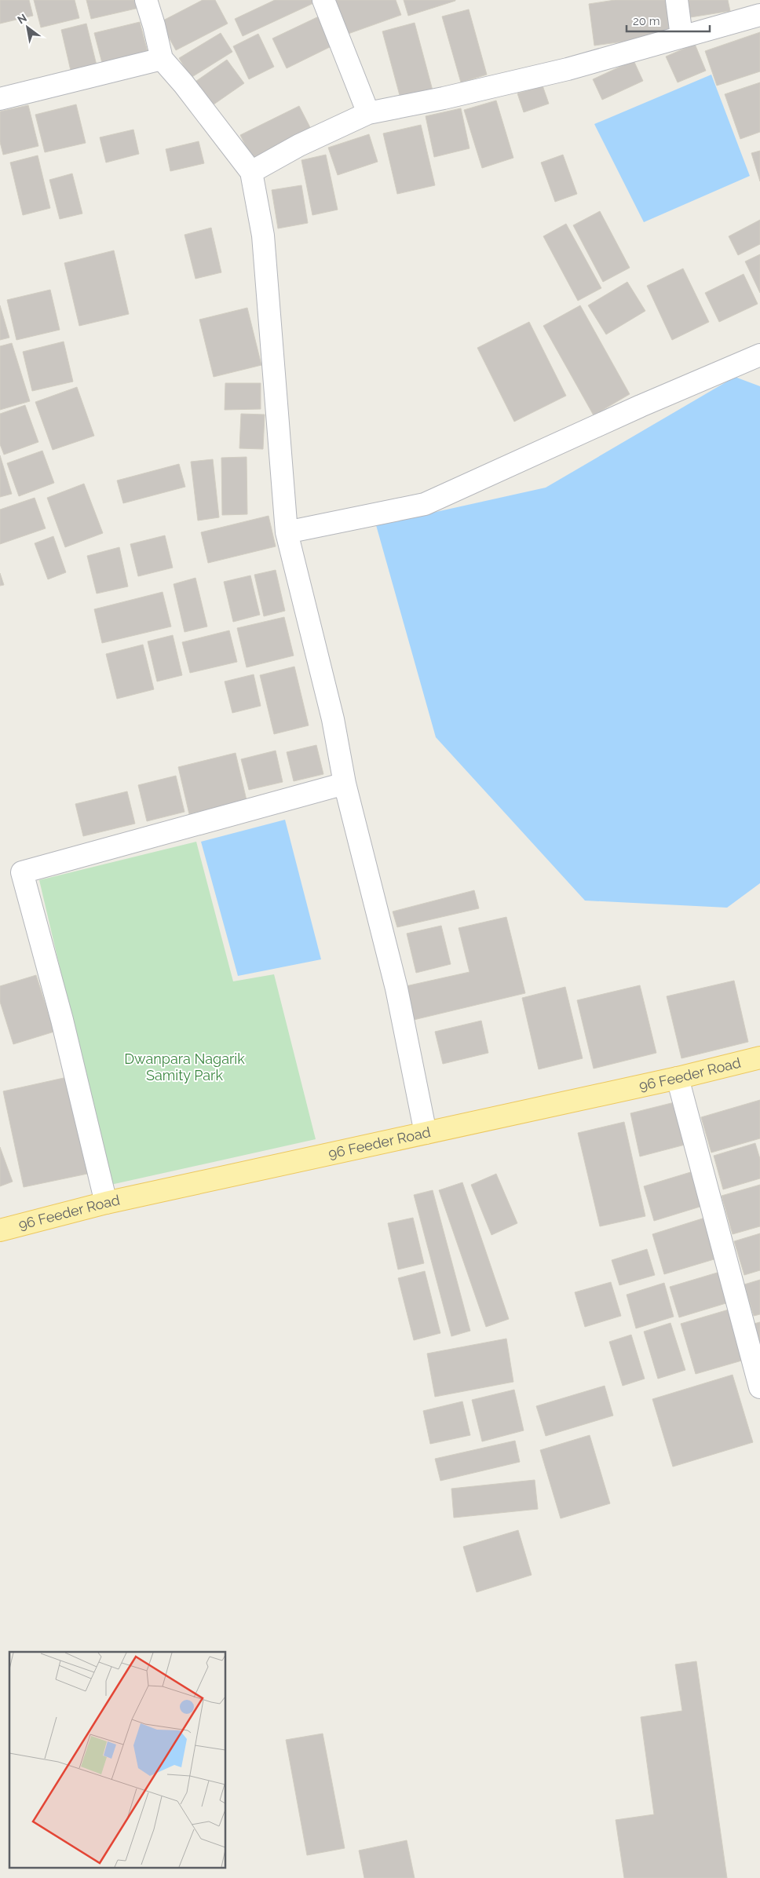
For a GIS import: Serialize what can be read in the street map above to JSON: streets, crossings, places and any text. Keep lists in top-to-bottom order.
{
  "streets": {
    "main road": ["96 Feeder Road"]
  },
  "parks": ["Dwanpara Nagarik Samity Park"],
  "scale_bar": "20 m",
  "north": "top left"
}
